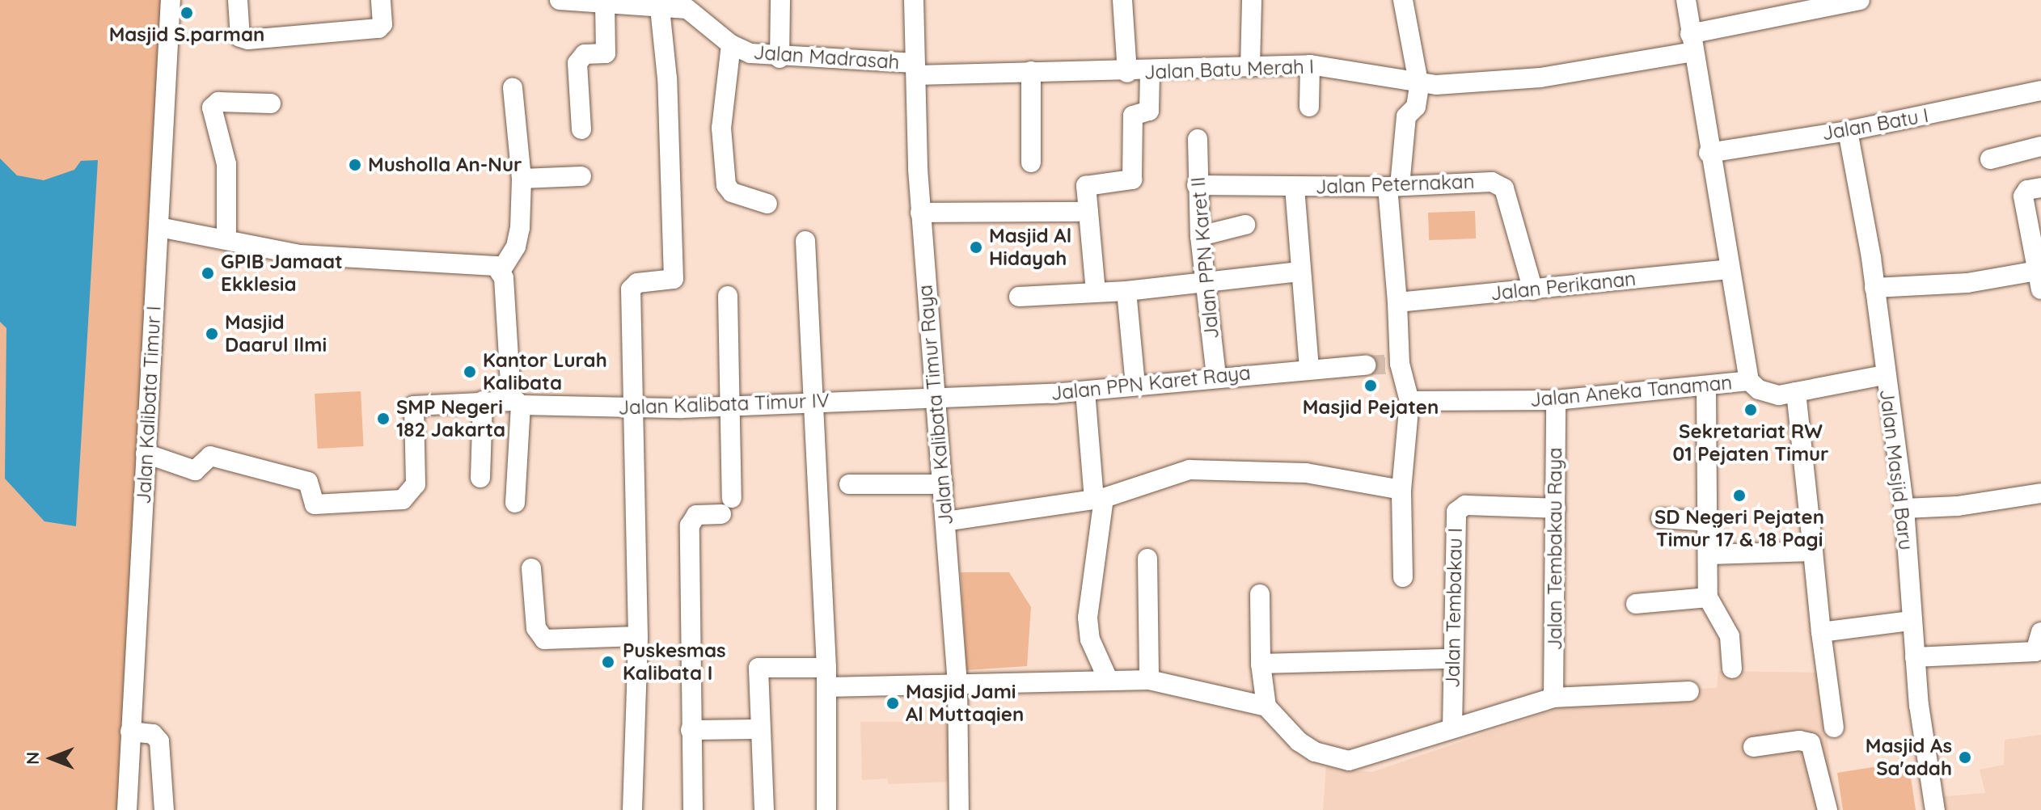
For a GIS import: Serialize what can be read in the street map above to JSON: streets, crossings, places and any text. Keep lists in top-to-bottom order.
{
  "streets": {
    "street": [
      "Jalan Madrasah",
      "Jalan Batu Merah I",
      "Jalan Batu I",
      "Jalan Peternakan",
      "Jalan PPN Karet II",
      "Jalan Perikanan",
      "Jalan PPN Karet Raya",
      "Jalan Aneka Tanaman",
      "Jalan Kalibata Timur IV",
      "Jalan Kalibata Timur I",
      "Jalan Kalibata Timur Raya",
      "Jalan Masjid Baru",
      "Jalan Tembakau Raya",
      "Jalan Tembakau I"
    ]
  },
  "crossings": [
    ["Jalan Madrasah", "Jalan Batu Merah I"],
    ["Jalan Madrasah", "Jalan Kalibata Timur Raya"],
    ["Jalan Batu Merah I", "Jalan Kalibata Timur Raya"],
    ["Jalan Batu I", "Jalan Masjid Baru"],
    ["Jalan Peternakan", "Jalan PPN Karet II"],
    ["Jalan Peternakan", "Jalan Perikanan"],
    ["Jalan PPN Karet II", "Jalan PPN Karet Raya"],
    ["Jalan PPN Karet Raya", "Jalan Kalibata Timur IV"],
    ["Jalan PPN Karet Raya", "Jalan Kalibata Timur Raya"],
    ["Jalan Aneka Tanaman", "Jalan Masjid Baru"],
    ["Jalan Aneka Tanaman", "Jalan Tembakau Raya"],
    ["Jalan Kalibata Timur IV", "Jalan Kalibata Timur I"],
    ["Jalan Kalibata Timur IV", "Jalan Kalibata Timur Raya"],
    ["Jalan Tembakau Raya", "Jalan Tembakau I"]
  ],
  "places": [
    "Masjid S.parman",
    "Musholla An-Nur",
    "Masjid Al Hidayah",
    "GPIB Jamaat Ekklesia",
    "Masjid Daarul Ilmi",
    "Kantor Lurah Kalibata",
    "Masjid Pejaten",
    "Sekretariat RW 01 Pejaten Timur",
    "SMP Negeri 182 Jakarta",
    "SD Negeri Pejaten Timur 17 & 18 Pagi",
    "Puskesmas Kalibata I",
    "Masjid Jami Al Muttaqien",
    "Masjid As Sa'adah"
  ],
  "north": "left"
}
